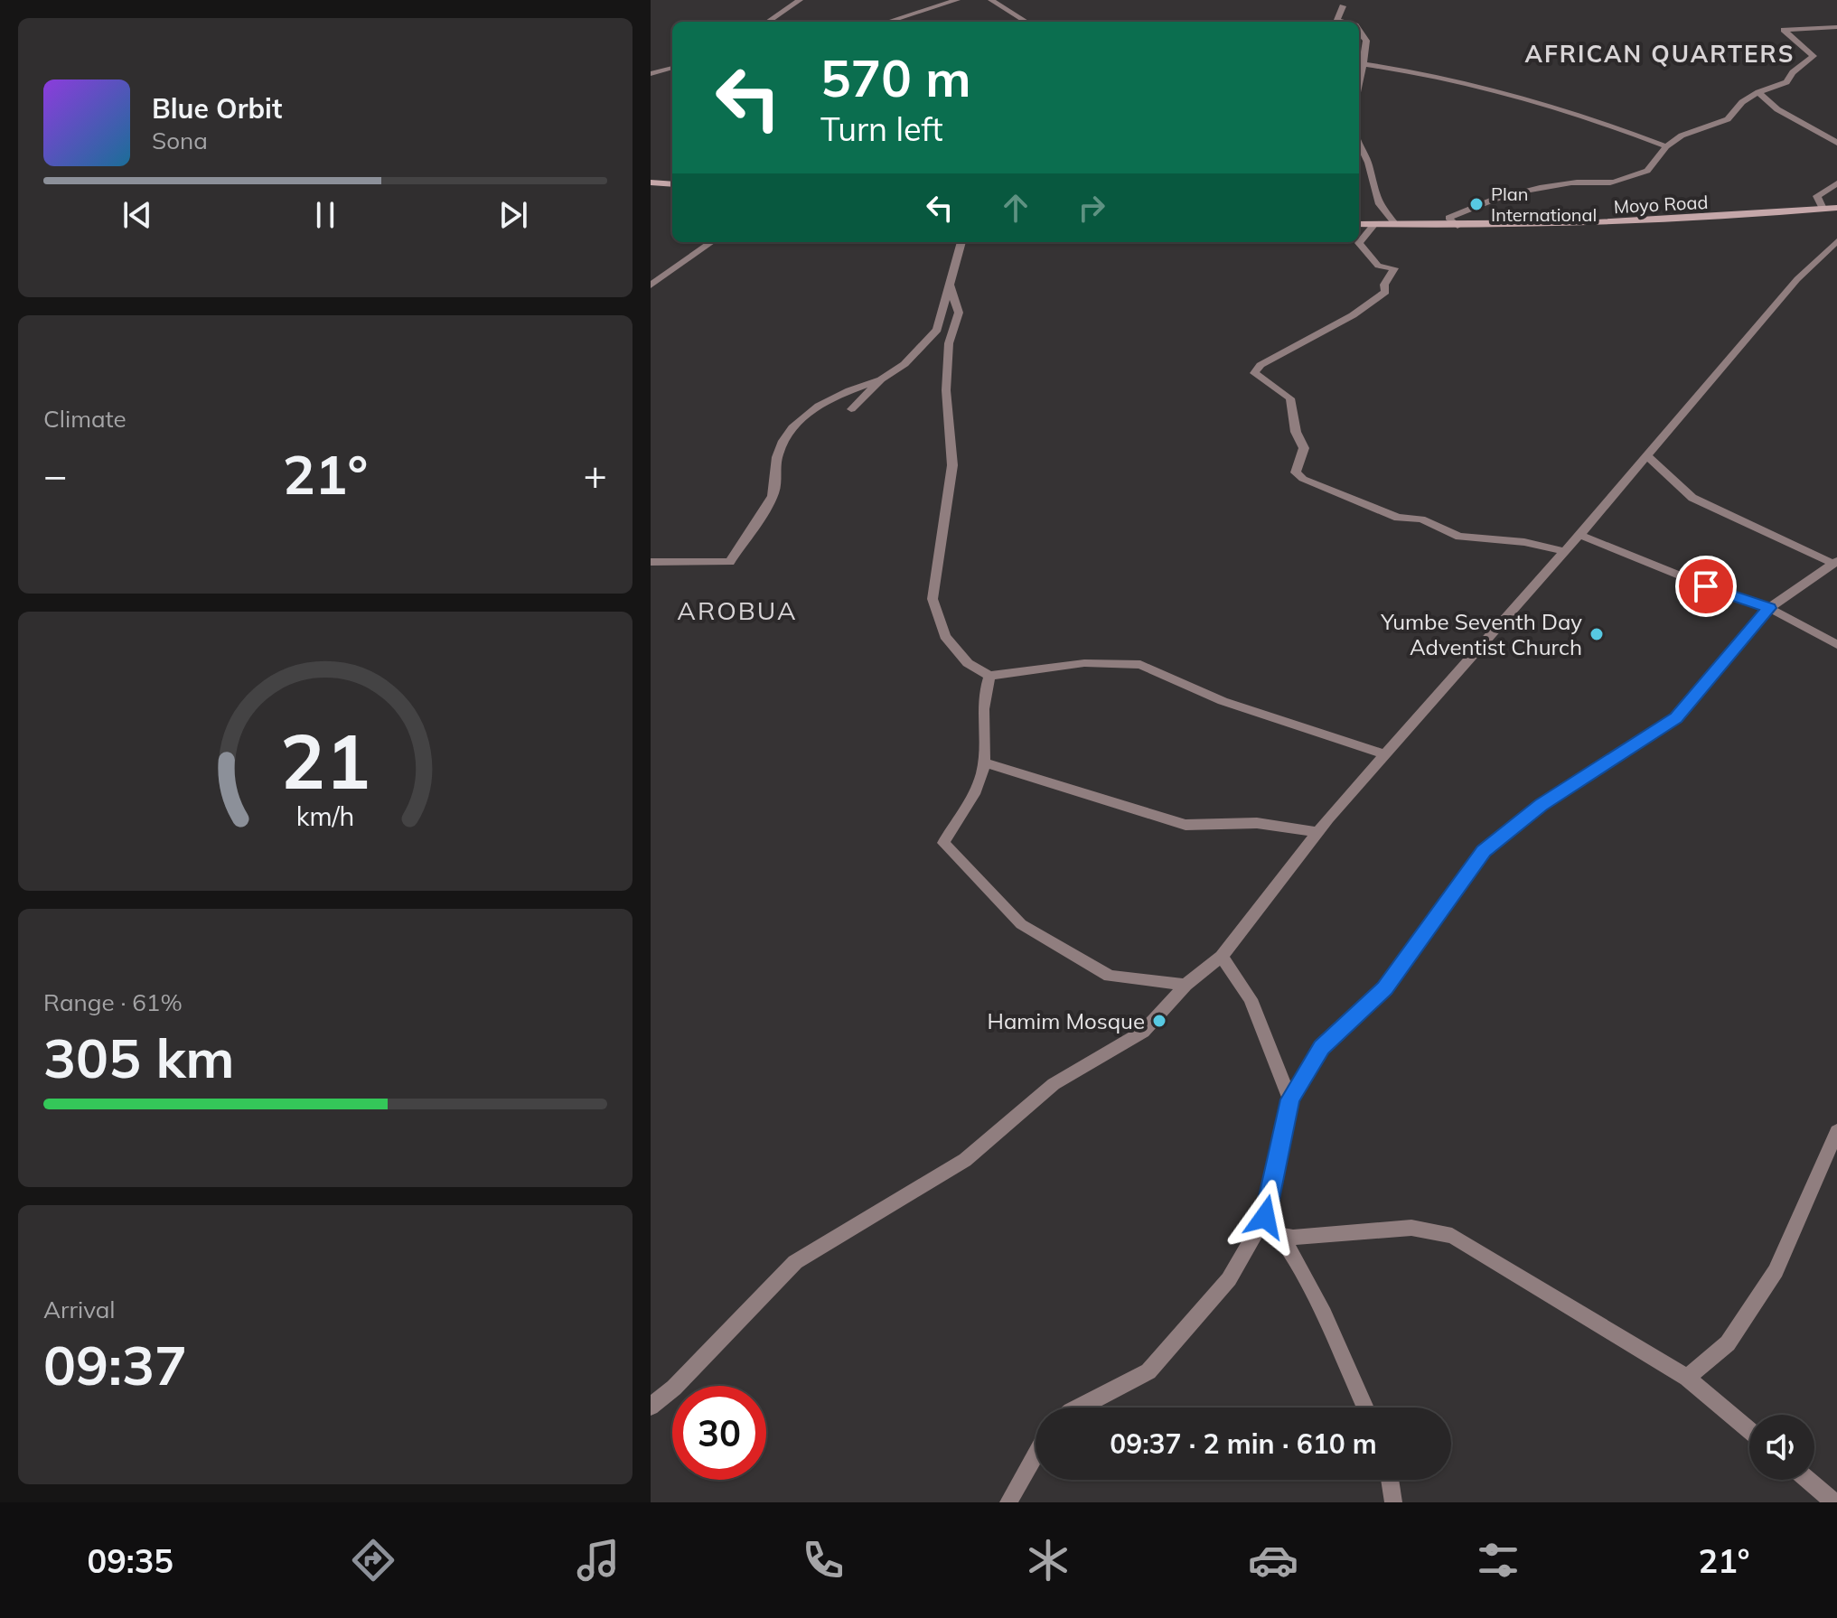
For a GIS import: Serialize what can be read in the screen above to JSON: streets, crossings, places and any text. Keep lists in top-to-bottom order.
{
  "streets": {
    "main road": ["Moyo Road"]
  },
  "districts": ["AFRICAN QUARTERS", "AROBUA"],
  "places": ["Plan International", "Yumbe Seventh Day Adventist Church", "Hamim Mosque"],
  "page": {
    "turn": ["570 m", "Turn left"],
    "song": ["Blue Orbit", "Sona"],
    "tile": [
      "Climate",
      ["Range · 61%", "305 km"],
      ["Arrival", "09:37"]
    ],
    "heat": ["−", "21°", "+"],
    "limit": "30",
    "trip": "09:37 · 2 min · 610 m",
    "tabs": ["09:35", "21°"],
    "gauge": ["21", "km/h"]
  }
}
